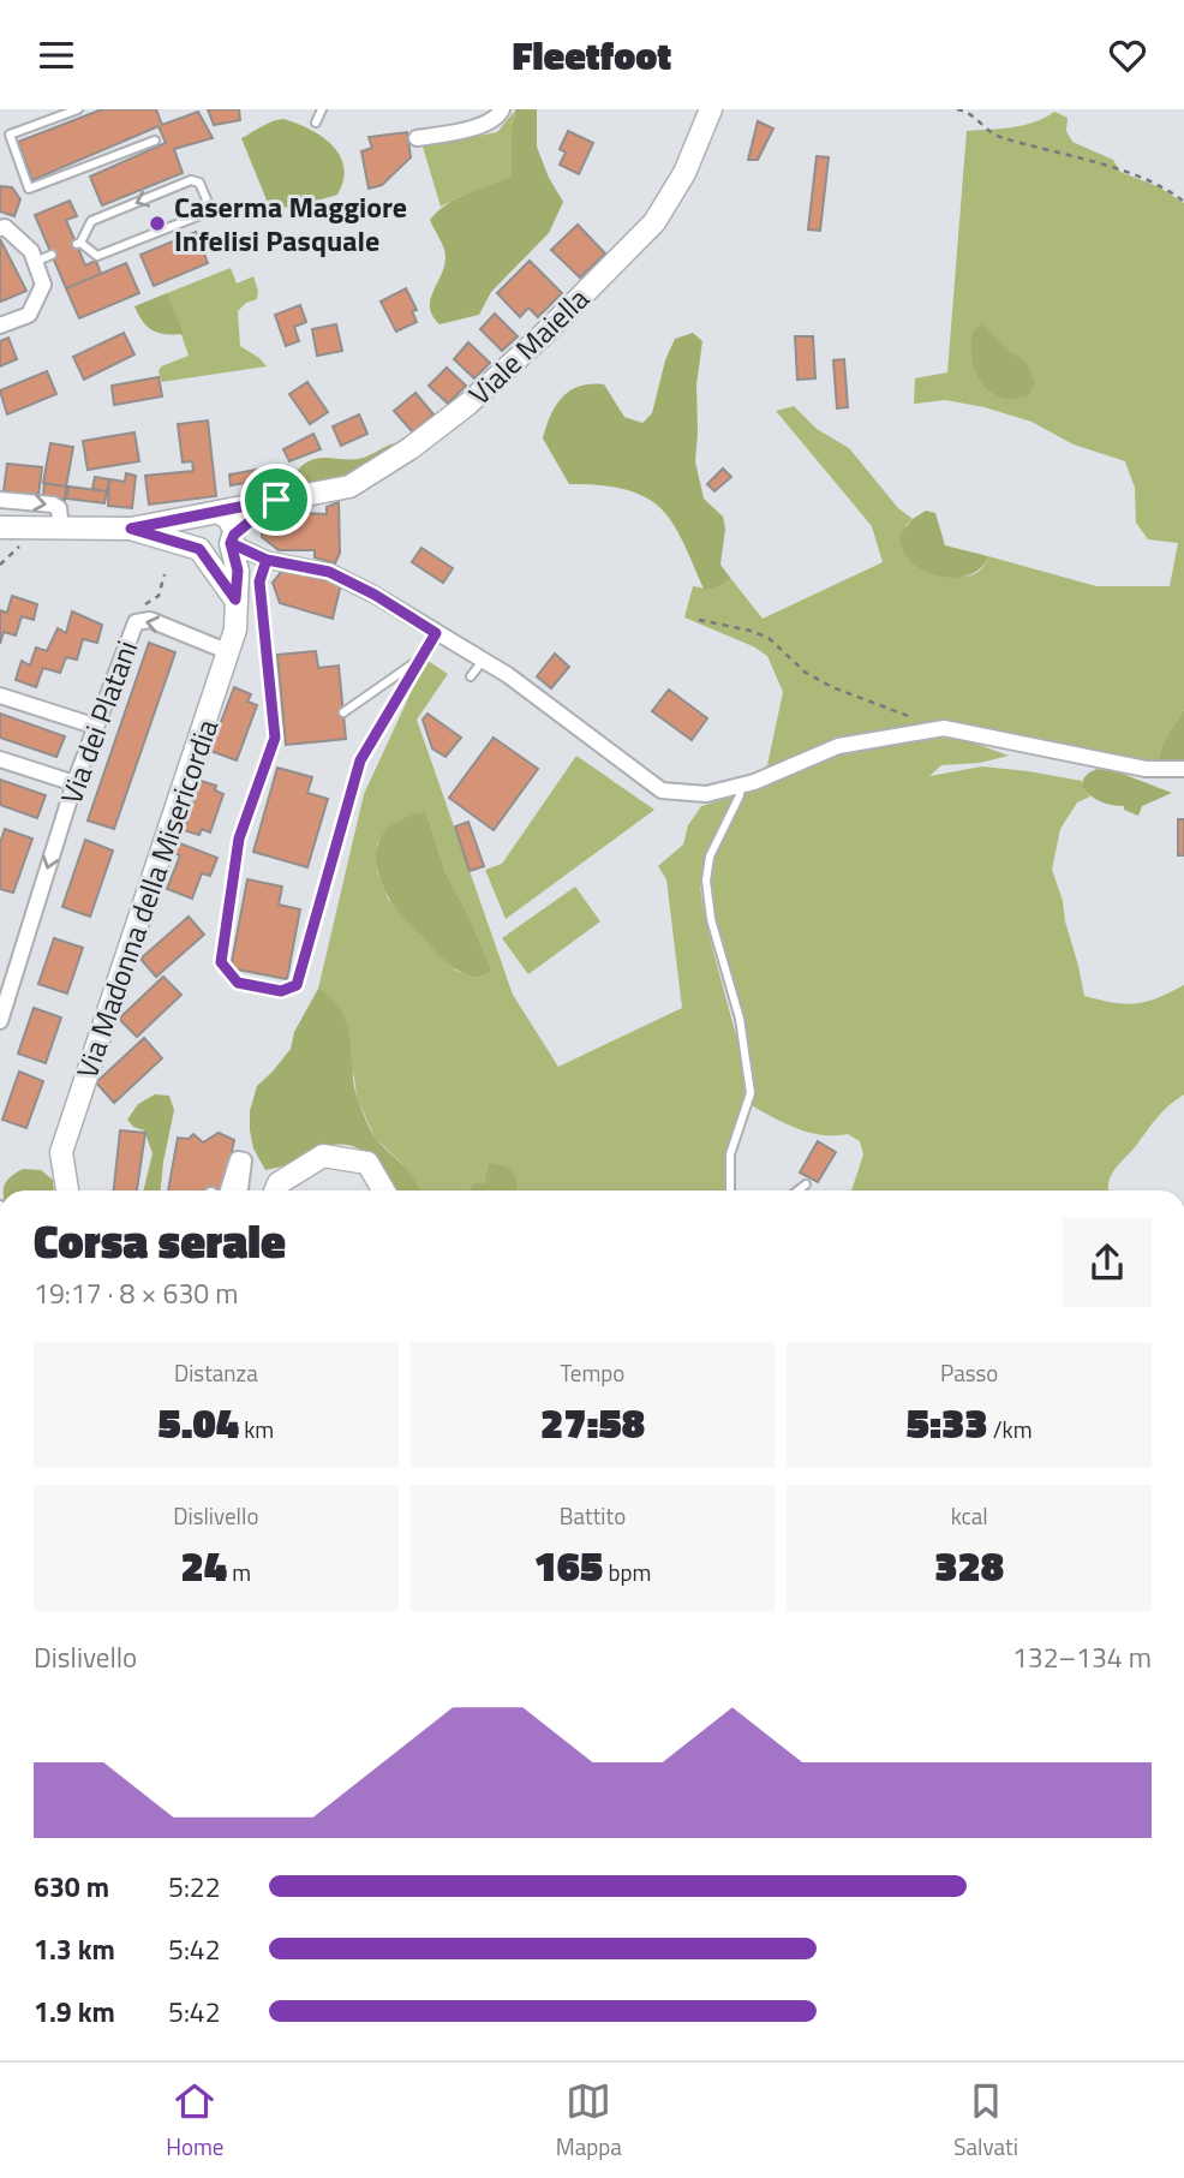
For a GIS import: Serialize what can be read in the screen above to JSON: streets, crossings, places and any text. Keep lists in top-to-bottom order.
{
  "streets": {
    "main road": ["Viale Maiella", "Via Madonna della Misericordia"],
    "street": ["Via dei Platani"]
  },
  "crossings": [
    ["Viale Maiella", "Via Madonna della Misericordia"],
    ["Via dei Platani", "Via Madonna della Misericordia"]
  ],
  "one_way": ["Via dei Platani"],
  "places": ["Caserma Maggiore Infelisi Pasquale"],
  "page": {
    "header": "Fleetfoot",
    "heading": ["Corsa serale", "19:17 · 8 × 630 m"],
    "stats": [
      ["Distanza", "5.04 km"],
      ["Tempo", "27:58"],
      ["Passo", "5:33 /km"],
      ["Dislivello", "24 m"],
      ["Battito", "165 bpm"],
      ["kcal", "328"]
    ],
    "chart": ["Dislivello", "132–134 m"],
    "list": [
      {
        "name": "630 m",
        "note": "5:22"
      },
      {
        "name": "1.3 km",
        "note": "5:42"
      },
      {
        "name": "1.9 km",
        "note": "5:42"
      }
    ],
    "tabs": ["Home", "Mappa", "Salvati"]
  }
}
